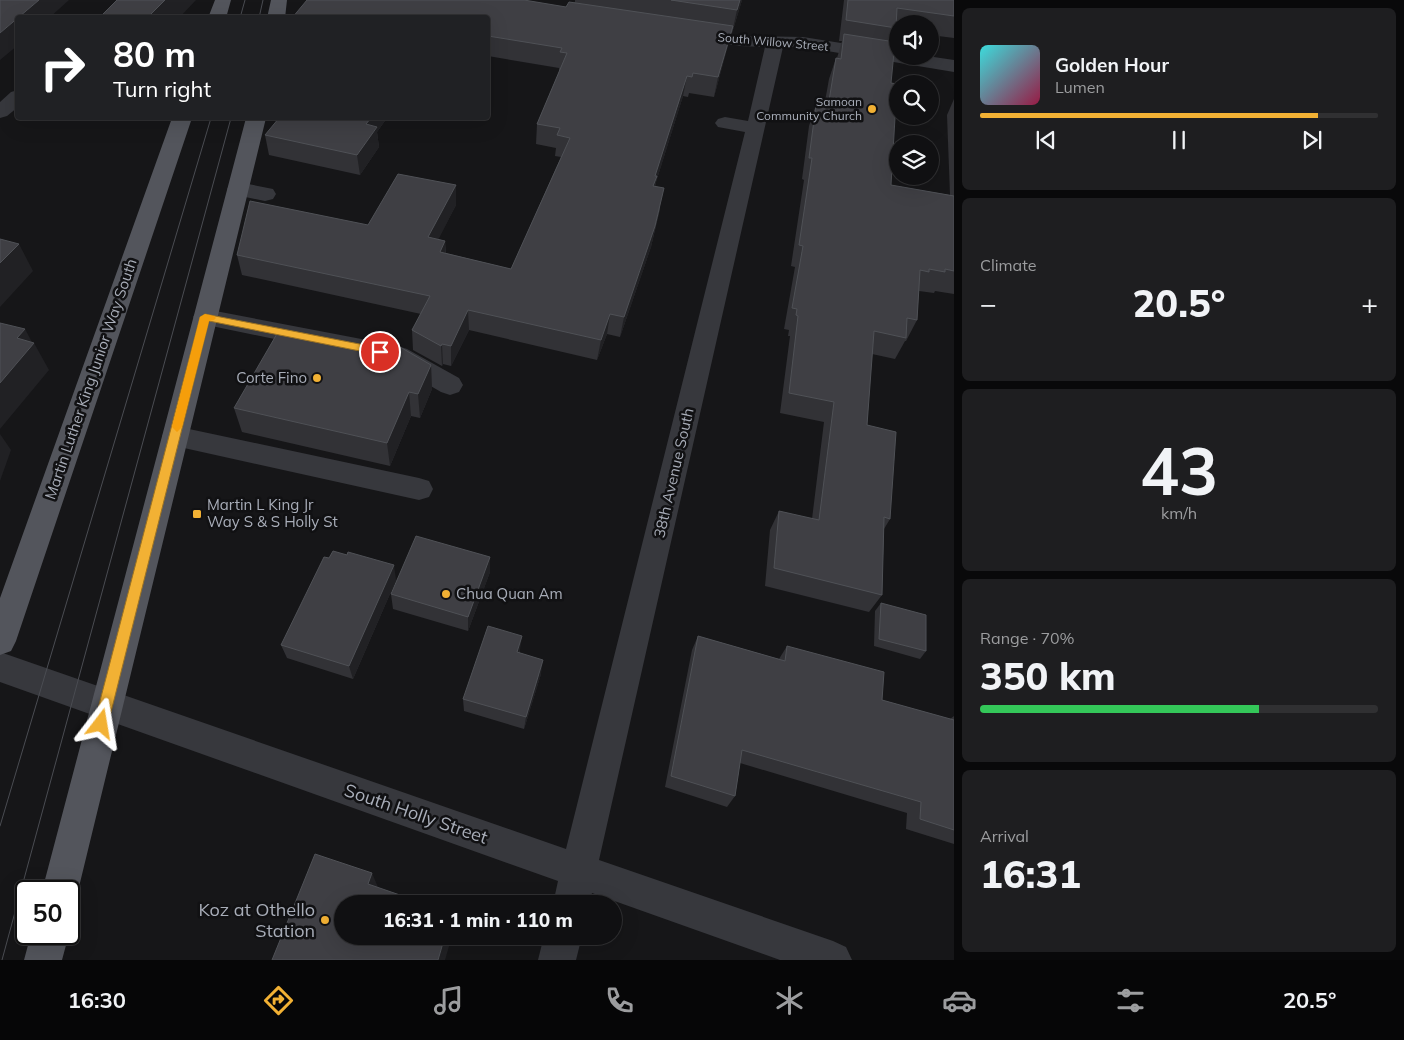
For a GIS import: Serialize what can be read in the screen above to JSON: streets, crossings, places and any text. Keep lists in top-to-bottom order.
{
  "streets": {
    "main road": ["Martin Luther King Junior Way South"],
    "street": ["South Willow Street", "38th Avenue South", "South Holly Street"]
  },
  "crossings": [
    ["South Willow Street", "38th Avenue South"],
    ["38th Avenue South", "South Holly Street"]
  ],
  "places": {
    "other": [
      "Samoan Community Church",
      "Corte Fino",
      "Chua Quan Am",
      "Koz at Othello Station"
    ],
    "transit": ["Martin L King Jr Way S & S Holly St"]
  },
  "page": {
    "turn": ["80 m", "Turn right"],
    "song": ["Golden Hour", "Lumen"],
    "tile": [
      "Climate",
      ["43", "km/h"],
      ["Range · 70%", "350 km"],
      ["Arrival", "16:31"]
    ],
    "heat": ["−", "20.5°", "+"],
    "limit": "50",
    "trip": "16:31 · 1 min · 110 m",
    "tabs": ["16:30", "20.5°"]
  }
}
